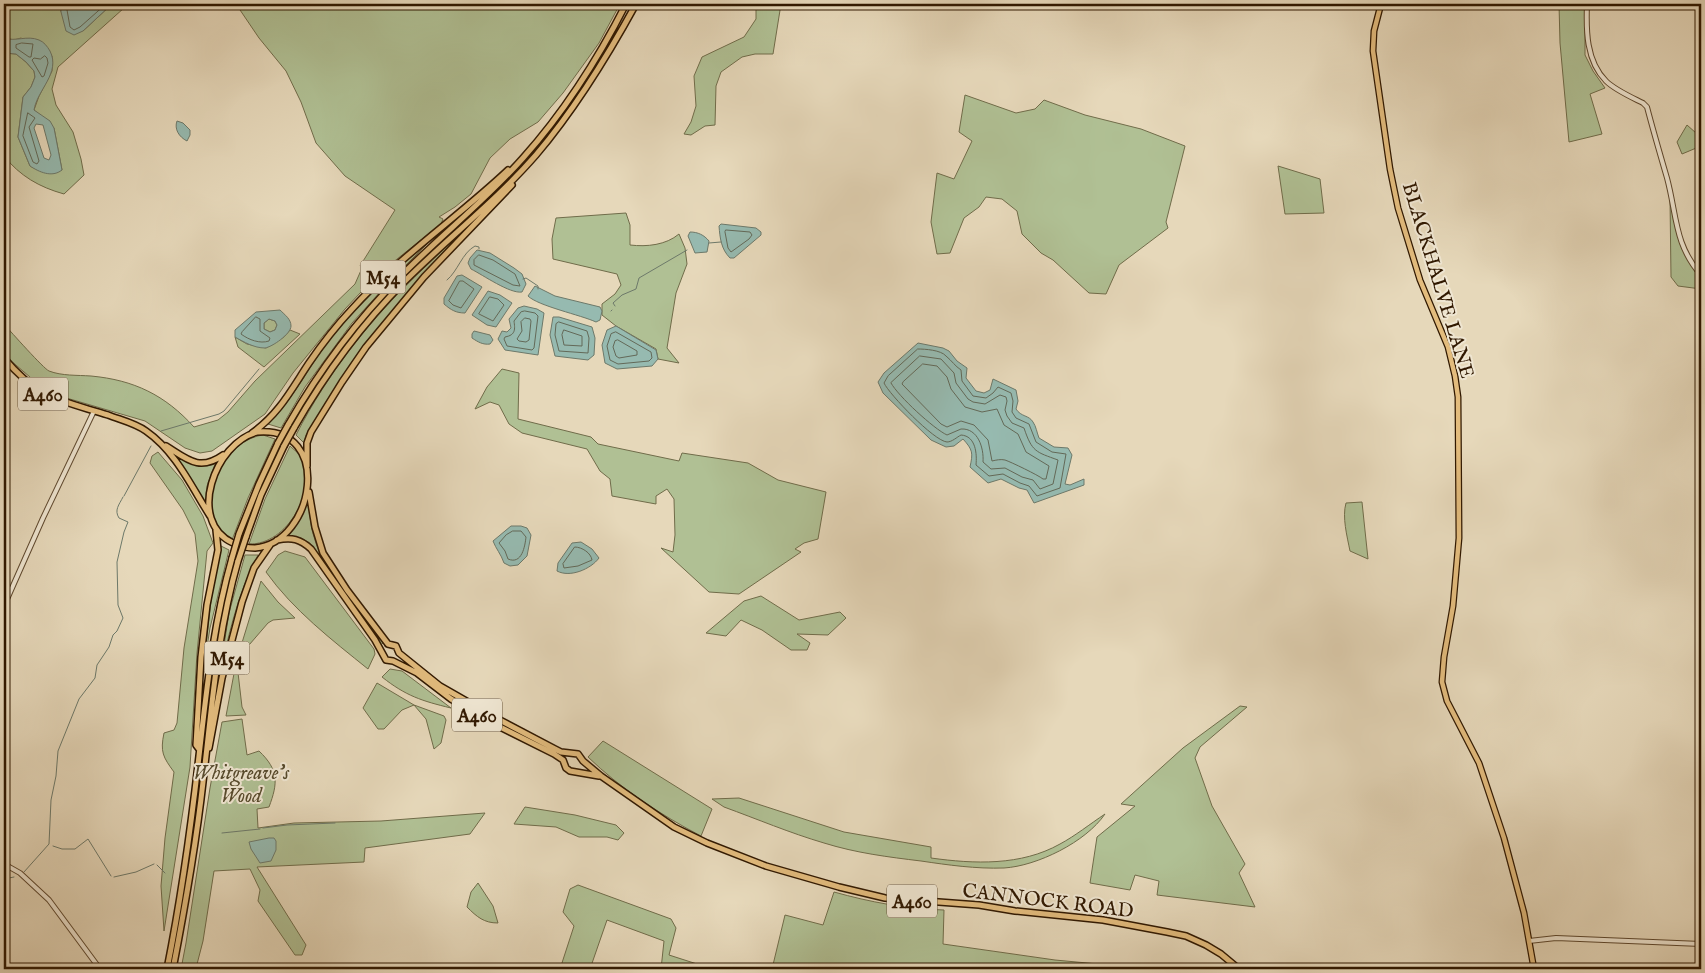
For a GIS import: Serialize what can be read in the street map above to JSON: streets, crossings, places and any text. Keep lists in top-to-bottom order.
{
  "streets": {
    "highway": ["M54", "A460", "CANNOCK ROAD"],
    "main road": ["BLACKHALVE LANE"]
  },
  "crossings": [
    ["M54", "A460"],
    ["A460", "CANNOCK ROAD"]
  ],
  "parks": ["Whitgreave's Wood"]
}
